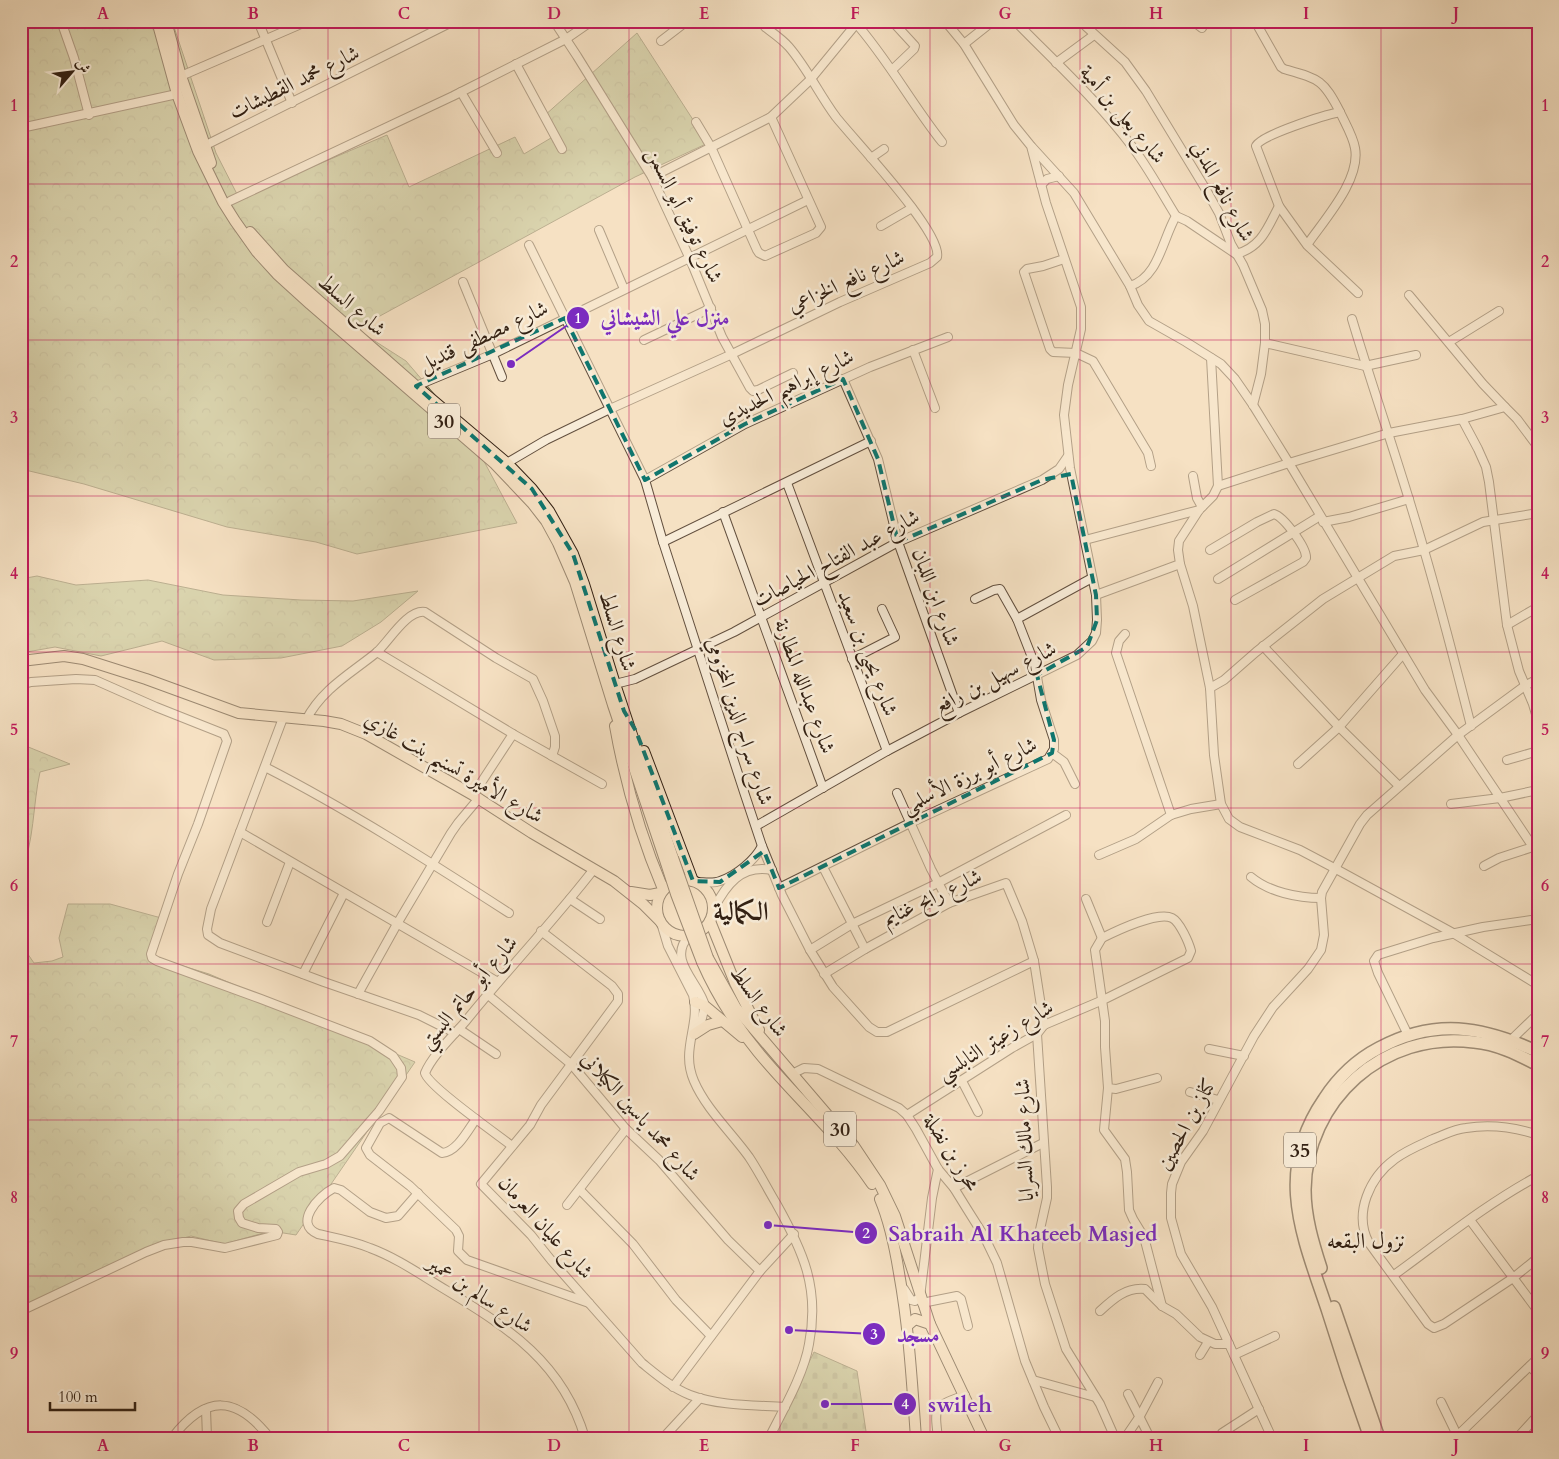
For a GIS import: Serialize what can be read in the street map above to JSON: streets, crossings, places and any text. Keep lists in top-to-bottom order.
{
  "streets": {
    "highway": ["35"],
    "main road": ["شارع السلط", "30", "شارع الأميرة تسنيم بنت غازي"],
    "street": [
      "شارع محمد القطيشات",
      "شارع يعلى بن أمية",
      "شارع نافع المدني",
      "شارع توفيق أبو السمن",
      "شارع نافع الخزاعي",
      "شارع مصطفى قنديل",
      "شارع إبراهيم الحديدي",
      "شارع عبد الفتاح الحياصات",
      "شارع ابن اللبان",
      "شارع يحيى بن سعيد",
      "شارع سهيل بن رافع",
      "شارع عبدالله المطارنة",
      "شارع سراج الدين المخزومي",
      "شارع أبو برزة الأسلمي",
      "شارع رابح غنايم",
      "شارع أبو حاتم البستي",
      "شارع زعيتر النابلسي",
      "شارع محمد ياسين الكيلاني",
      "كناز بن الحصين",
      "شارع مالك السرايا",
      "محرز بن نضلة",
      "شارع عليان العرمان",
      "شارع سالم بن عمير"
    ]
  },
  "crossings": [
    ["شارع محمد القطيشات", "شارع السلط"],
    ["شارع توفيق أبو السمن", "شارع نافع الخزاعي"],
    ["شارع توفيق أبو السمن", "شارع مصطفى قنديل"],
    ["شارع نافع الخزاعي", "شارع السلط"],
    ["شارع نافع الخزاعي", "شارع سراج الدين المخزومي"],
    ["شارع السلط", "شارع مصطفى قنديل"],
    ["شارع السلط", "30"],
    ["شارع السلط", "شارع عبد الفتاح الحياصات"],
    ["شارع السلط", "محرز بن نضلة"],
    ["شارع مصطفى قنديل", "شارع سراج الدين المخزومي"],
    ["شارع إبراهيم الحديدي", "شارع ابن اللبان"],
    ["شارع إبراهيم الحديدي", "شارع سراج الدين المخزومي"],
    ["شارع عبد الفتاح الحياصات", "شارع ابن اللبان"],
    ["شارع عبد الفتاح الحياصات", "شارع يحيى بن سعيد"],
    ["شارع عبد الفتاح الحياصات", "شارع عبدالله المطارنة"],
    ["شارع عبد الفتاح الحياصات", "شارع سراج الدين المخزومي"],
    ["شارع ابن اللبان", "شارع سهيل بن رافع"],
    ["شارع يحيى بن سعيد", "شارع سهيل بن رافع"],
    ["شارع سهيل بن رافع", "شارع عبدالله المطارنة"],
    ["شارع سهيل بن رافع", "شارع سراج الدين المخزومي"],
    ["شارع سهيل بن رافع", "شارع أبو برزة الأسلمي"],
    ["شارع سراج الدين المخزومي", "شارع أبو برزة الأسلمي"],
    ["شارع سراج الدين المخزومي", "شارع رابح غنايم"],
    ["شارع الأميرة تسنيم بنت غازي", "شارع أبو حاتم البستي"],
    ["شارع رابح غنايم", "شارع زعيتر النابلسي"],
    ["شارع أبو حاتم البستي", "شارع محمد ياسين الكيلاني"],
    ["شارع أبو حاتم البستي", "شارع عليان العرمان"],
    ["شارع زعيتر النابلسي", "شارع مالك السرايا"],
    ["شارع زعيتر النابلسي", "محرز بن نضلة"],
    ["شارع محمد ياسين الكيلاني", "شارع عليان العرمان"]
  ],
  "districts": ["الكمالية", "نزول البقعه"],
  "places": [
    "منزل علي الشيشاني",
    "Sabraih Al Khateeb Masjed",
    "مسجد",
    "swileh"
  ],
  "scale_bar": "100 m",
  "north": "top right",
  "grid": {
    "columns": [
      "A",
      "B",
      "C",
      "D",
      "E",
      "F",
      "G",
      "H",
      "I",
      "J"
    ],
    "rows": [
      "1",
      "2",
      "3",
      "4",
      "5",
      "6",
      "7",
      "8",
      "9"
    ]
  }
}
